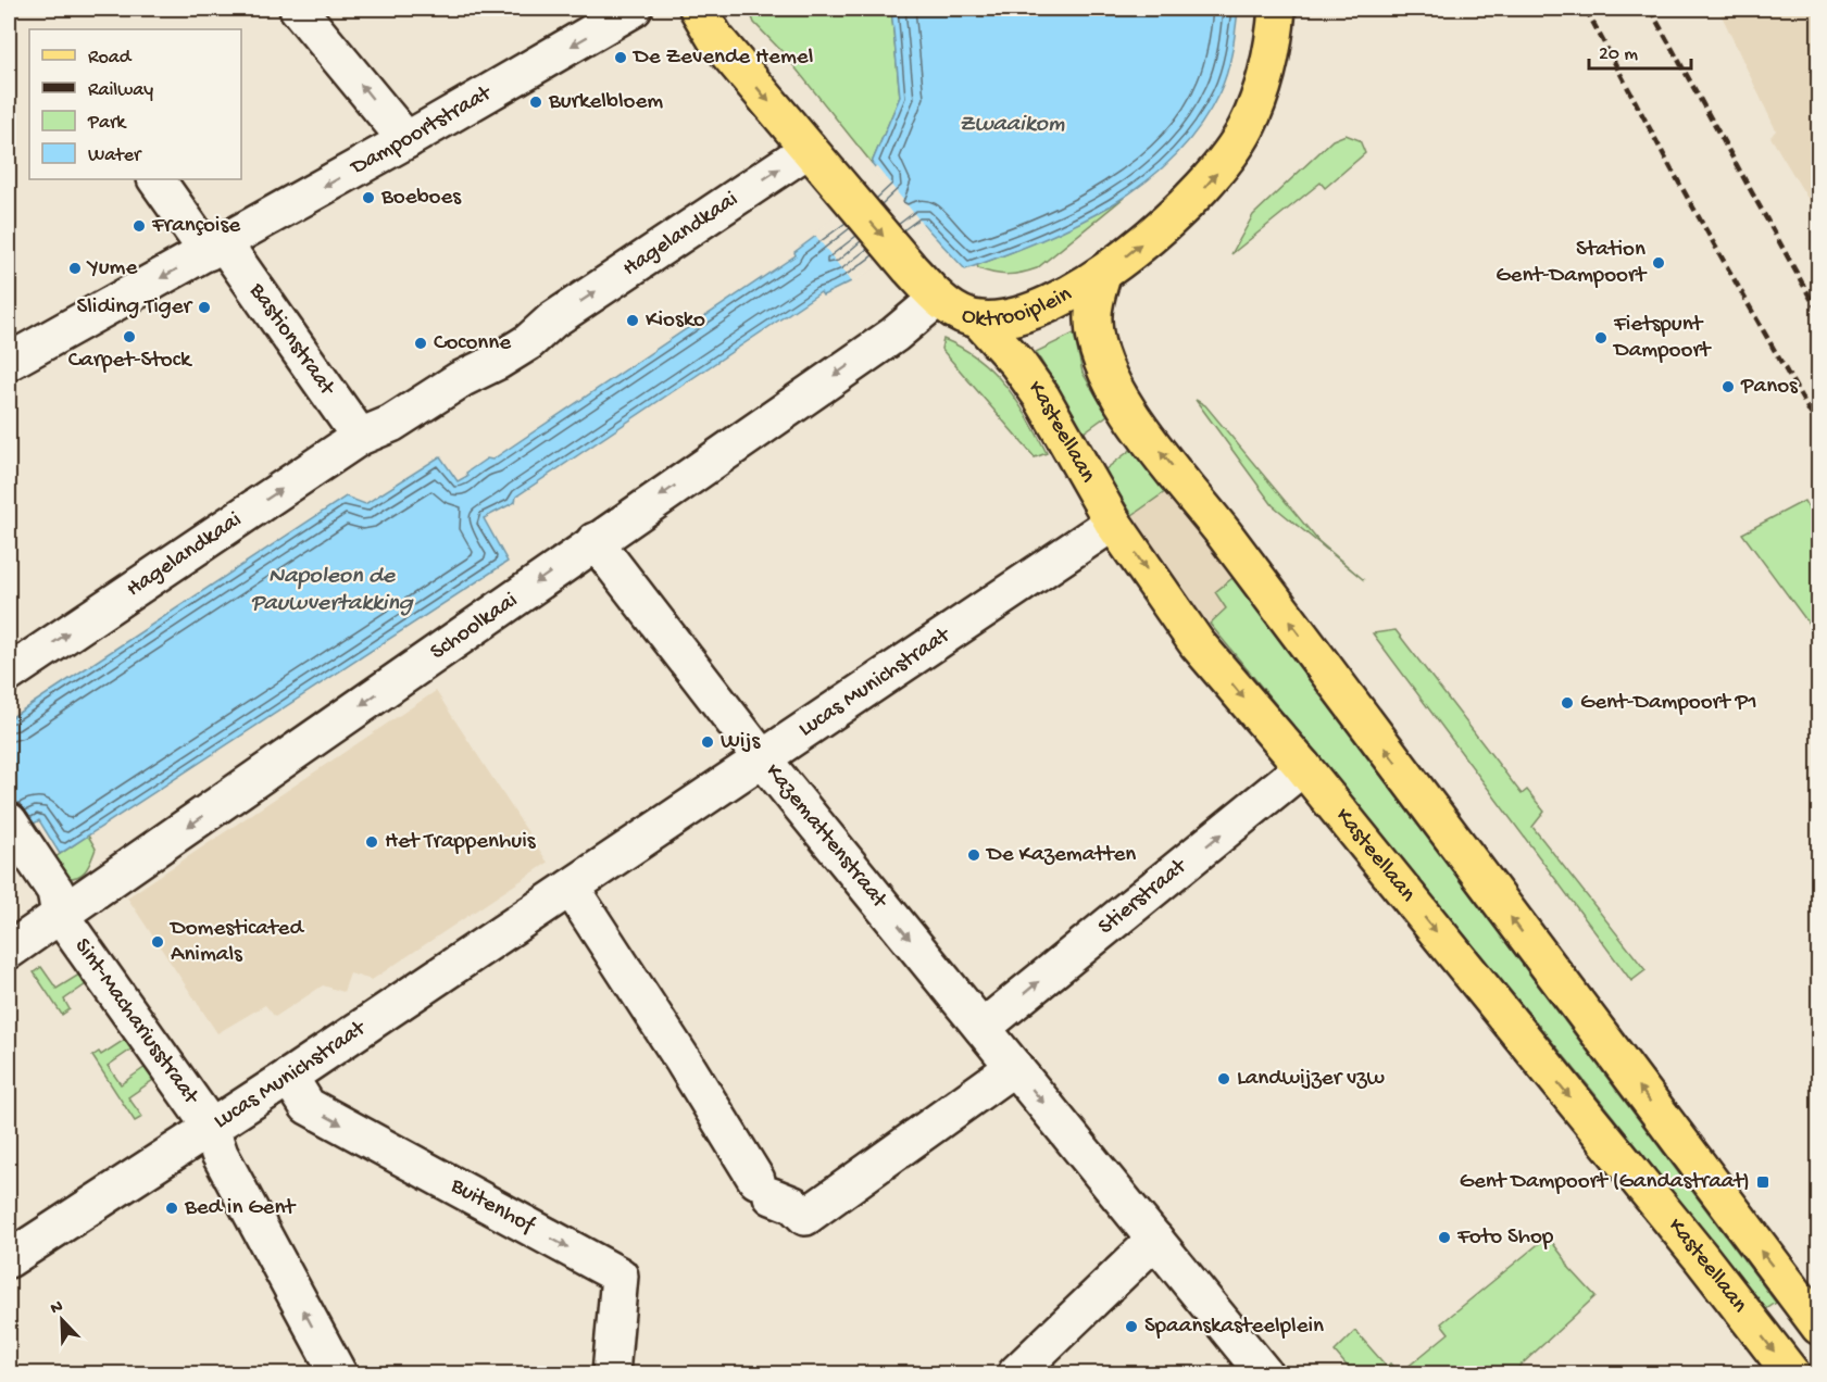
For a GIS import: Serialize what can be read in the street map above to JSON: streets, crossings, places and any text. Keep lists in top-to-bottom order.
{
  "streets": {
    "main road": ["Oktrooiplein", "Kasteellaan"],
    "street": [
      "Dampoortstraat",
      "Hagelandkaai",
      "Bastionstraat",
      "Schoolkaai",
      "Lucas Munichstraat",
      "Kazemattenstraat",
      "Stierstraat",
      "Sint-Machariusstraat",
      "Buitenhof"
    ]
  },
  "crossings": [
    ["Dampoortstraat", "Bastionstraat"],
    ["Hagelandkaai", "Oktrooiplein"],
    ["Hagelandkaai", "Bastionstraat"],
    ["Oktrooiplein", "Kasteellaan"],
    ["Oktrooiplein", "Schoolkaai"],
    ["Kasteellaan", "Lucas Munichstraat"],
    ["Kasteellaan", "Stierstraat"],
    ["Schoolkaai", "Kazemattenstraat"],
    ["Schoolkaai", "Sint-Machariusstraat"],
    ["Lucas Munichstraat", "Kazemattenstraat"],
    ["Lucas Munichstraat", "Sint-Machariusstraat"],
    ["Lucas Munichstraat", "Buitenhof"],
    ["Kazemattenstraat", "Stierstraat"]
  ],
  "one_way": [
    "Dampoortstraat",
    "Hagelandkaai",
    "Schoolkaai",
    "Kazemattenstraat",
    "Stierstraat",
    "Sint-Machariusstraat",
    "Buitenhof"
  ],
  "water": ["Zwaaikom", "Napoleon de Pauwvertakking"],
  "places": {
    "other": [
      "De Zevende Hemel",
      "Burkelbloem",
      "Boeboes",
      "Françoise",
      "Station Gent-Dampoort",
      "Yume",
      "Sliding Tiger",
      "Kiosko",
      "Carpet-Stock",
      "Fietspunt Dampoort",
      "Coconne",
      "Panos",
      "Gent-Dampoort P1",
      "Wijs",
      "Het Trappenhuis",
      "De Kazematten",
      "Domesticated Animals",
      "Landwijzer vzw",
      "Bed in Gent",
      "Foto Shop",
      "Spaanskasteelplein"
    ],
    "transit": ["Gent Dampoort (Gandastraat)"]
  },
  "legend": [
    "Road",
    "Railway",
    "Park",
    "Water"
  ],
  "scale_bar": "20 m",
  "north": "top left"
}
